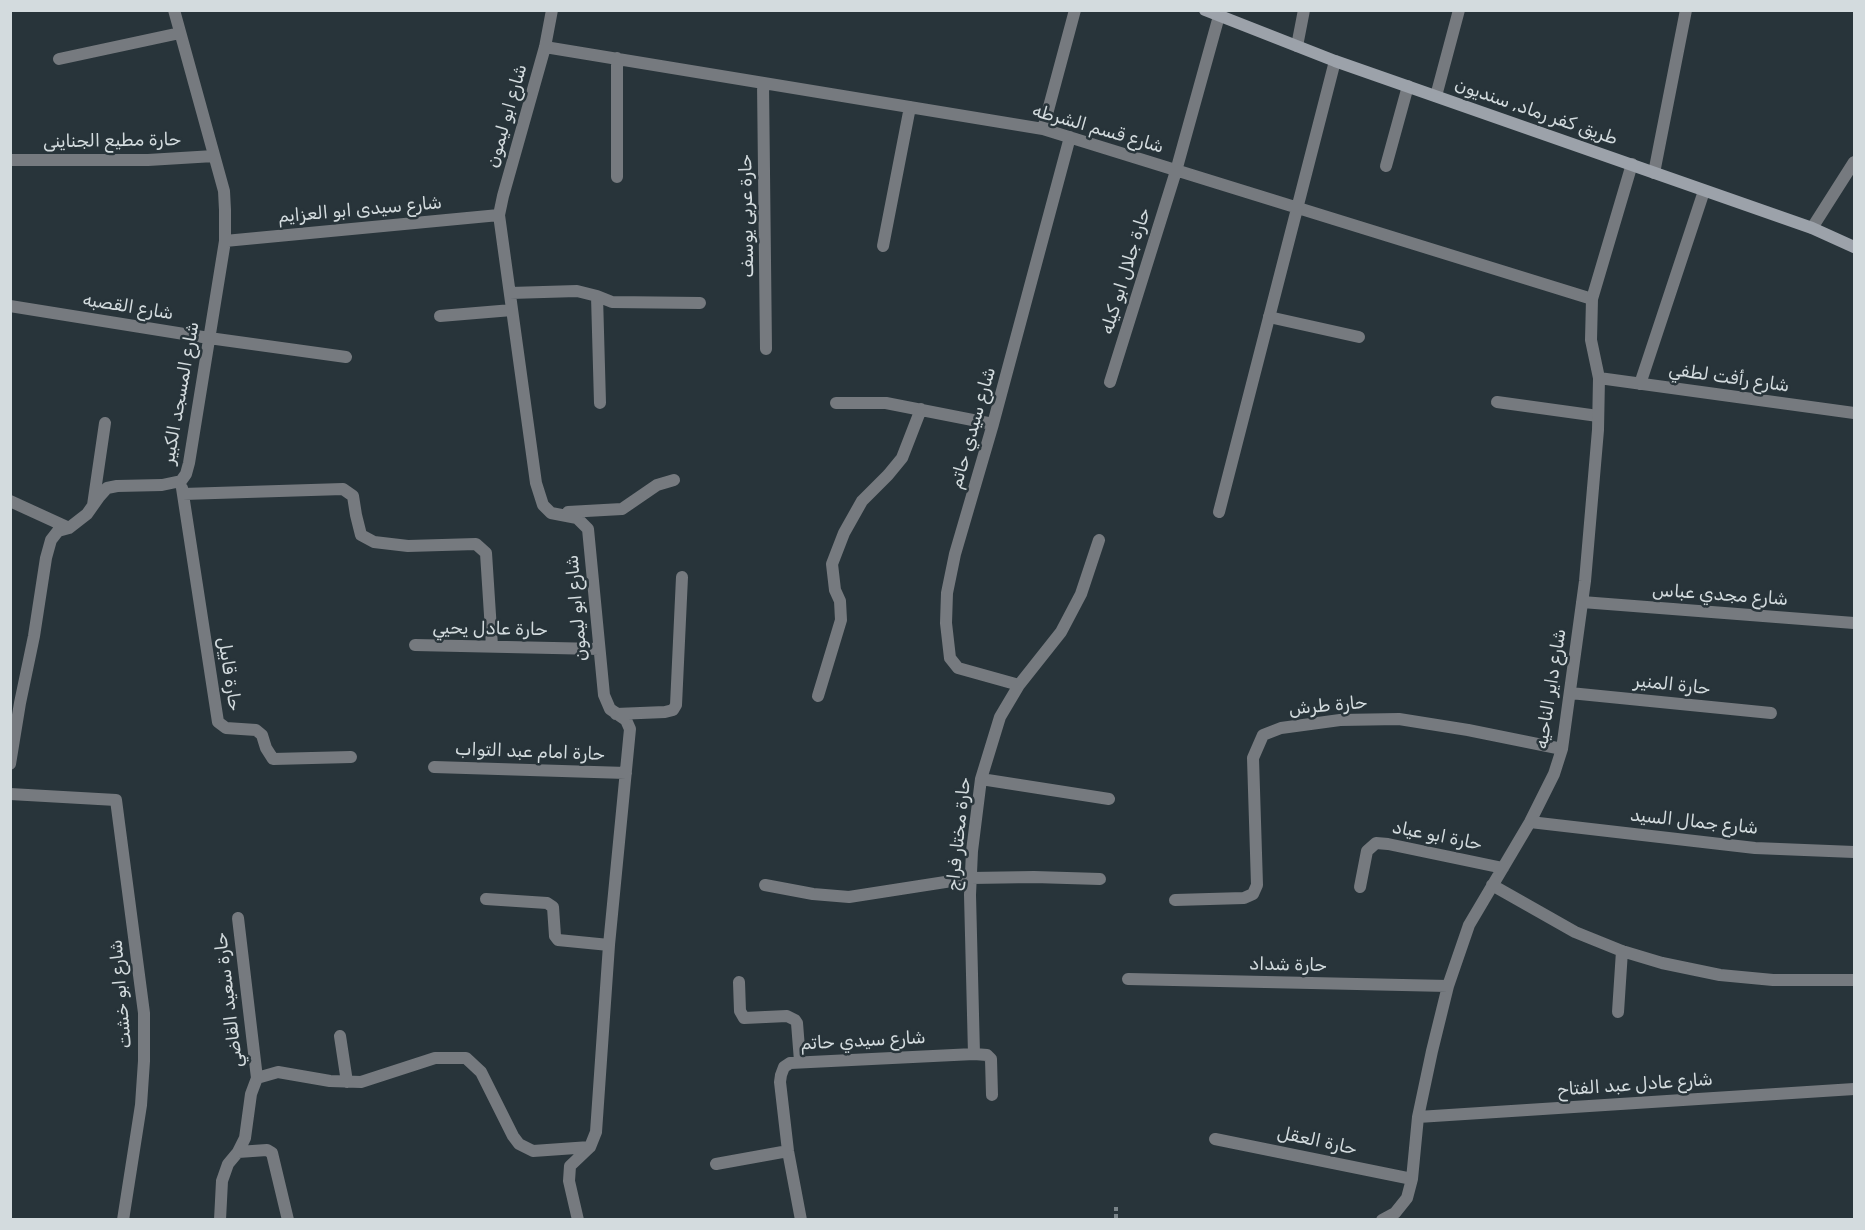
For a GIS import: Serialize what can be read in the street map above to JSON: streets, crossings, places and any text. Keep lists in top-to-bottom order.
{
  "streets": {
    "street": [
      "طريق كفر رماد, سنديون",
      "شارع ابو ليمون",
      "شارع قسم الشرطه",
      "حارة مطيع الجناينى",
      "شارع سيدى ابو العزايم",
      "حارة عربى يوسف",
      "حارة جلال ابو كيله",
      "شارع القصبه",
      "شارع رأفت لطفي",
      "شارع المسجد الكبير",
      "شارع سيدي حاتم",
      "شارع مجدي عباس",
      "حارة عادل يحيي",
      "حارة قابيل",
      "حارة المنير",
      "شارع داير الناحيه",
      "حارة طرش",
      "حارة امام عبد التواب",
      "شارع جمال السيد",
      "حارة مختار فراج",
      "حارة ابو عياد",
      "حارة شداد",
      "شارع ابو خشت",
      "حارة سعيد القاضي",
      "شارع عادل عبد الفتاح",
      "حارة العقل"
    ]
  },
  "crossings": [
    ["طريق كفر رماد, سنديون", "حارة جلال ابو كيله"],
    ["طريق كفر رماد, سنديون", "شارع داير الناحيه"],
    ["شارع ابو ليمون", "شارع قسم الشرطه"],
    ["شارع ابو ليمون", "شارع سيدى ابو العزايم"],
    ["شارع ابو ليمون", "حارة عادل يحيي"],
    ["شارع ابو ليمون", "حارة امام عبد التواب"],
    ["شارع قسم الشرطه", "حارة عربى يوسف"],
    ["شارع قسم الشرطه", "حارة جلال ابو كيله"],
    ["شارع قسم الشرطه", "شارع سيدي حاتم"],
    ["شارع قسم الشرطه", "شارع داير الناحيه"],
    ["حارة مطيع الجناينى", "شارع المسجد الكبير"],
    ["شارع سيدى ابو العزايم", "شارع المسجد الكبير"],
    ["شارع القصبه", "شارع المسجد الكبير"],
    ["شارع رأفت لطفي", "شارع داير الناحيه"],
    ["شارع المسجد الكبير", "حارة قابيل"],
    ["شارع سيدي حاتم", "حارة مختار فراج"],
    ["شارع مجدي عباس", "شارع داير الناحيه"],
    ["حارة المنير", "شارع داير الناحيه"],
    ["شارع داير الناحيه", "حارة طرش"],
    ["شارع داير الناحيه", "شارع جمال السيد"],
    ["شارع داير الناحيه", "حارة ابو عياد"],
    ["شارع داير الناحيه", "حارة شداد"],
    ["شارع داير الناحيه", "شارع عادل عبد الفتاح"],
    ["شارع داير الناحيه", "حارة العقل"]
  ]
}
